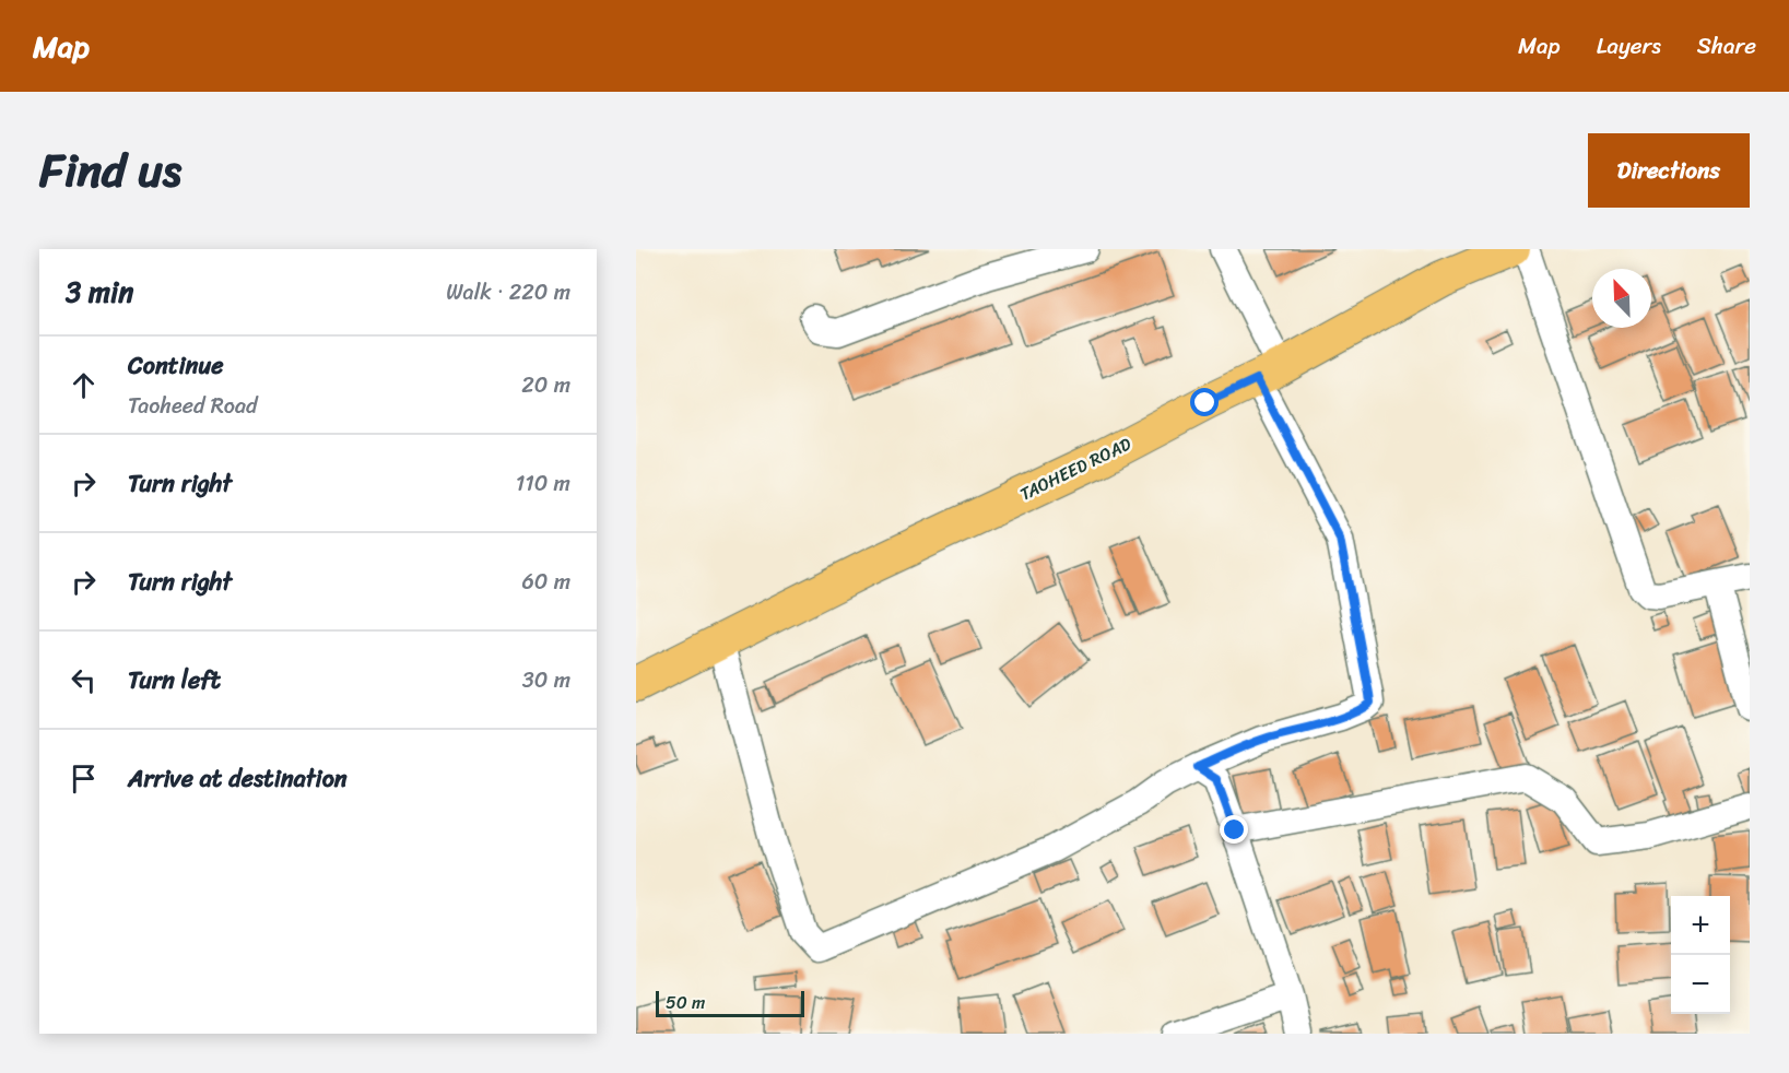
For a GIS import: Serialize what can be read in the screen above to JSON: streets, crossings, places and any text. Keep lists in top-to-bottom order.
{
  "streets": {
    "main road": ["TAOHEED ROAD"]
  },
  "scale_bar": "50 m",
  "north": "top left",
  "page": {
    "header": "Map",
    "nav": ["Map", "Layers", "Share"],
    "title": "Find us",
    "buttons": "Directions",
    "heading": ["3 min", "Walk · 220 m"],
    "list": [
      ["Continue", "Taoheed Road", "20 m"],
      ["Turn right", "110 m"],
      ["Turn right", "60 m"],
      ["Turn left", "30 m"],
      "Arrive at destination"
    ],
    "map_buttons": ["+", "−"],
    "scale": "50 m"
  }
}
